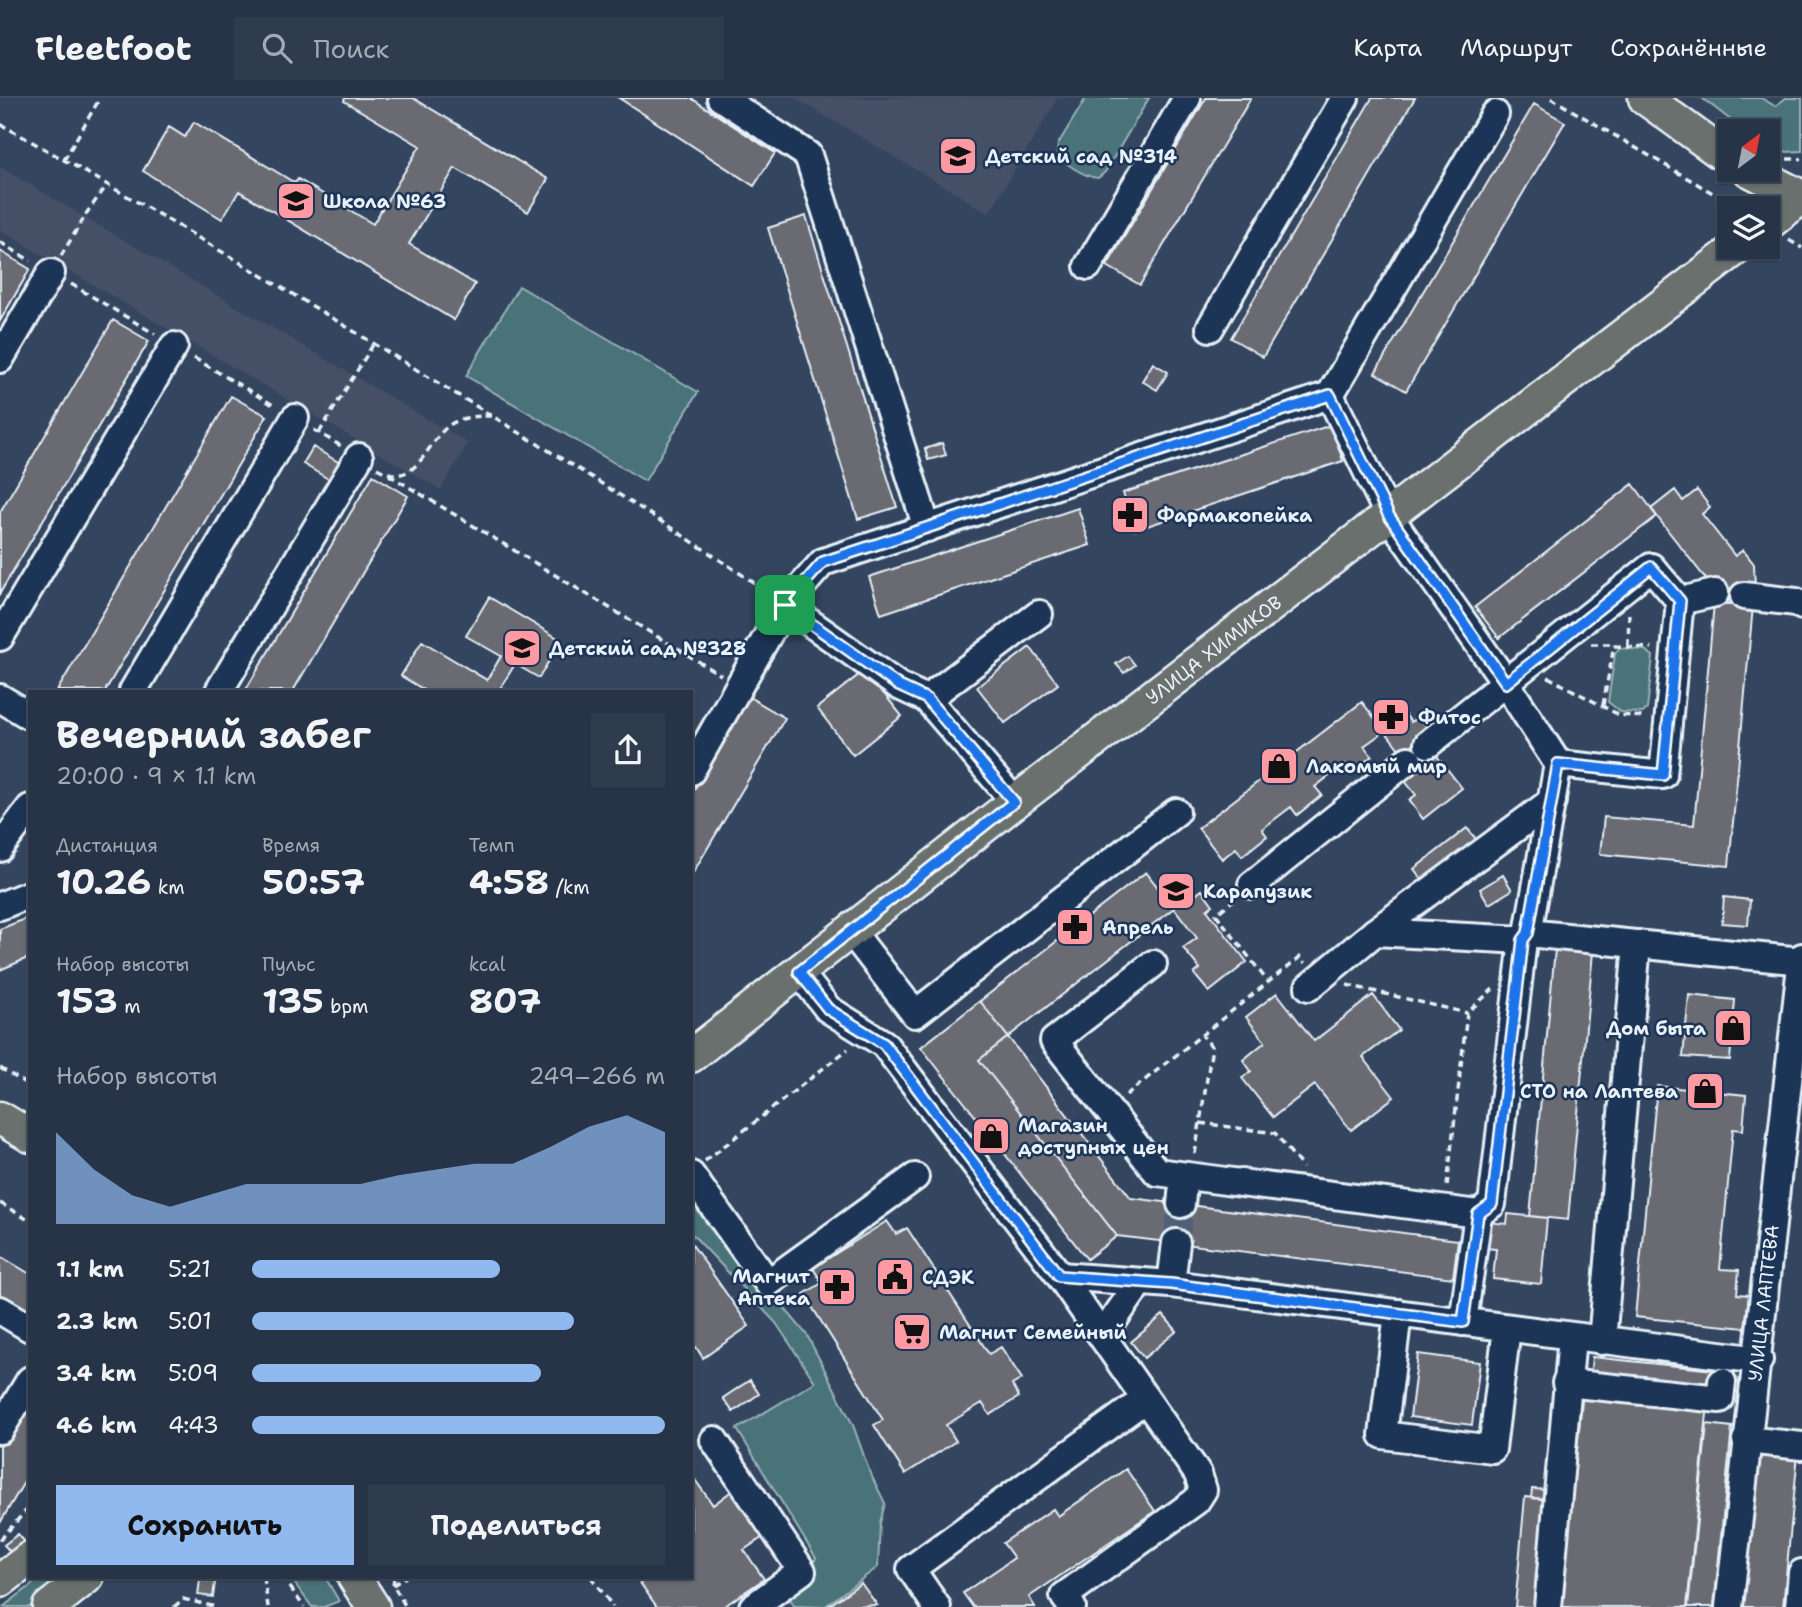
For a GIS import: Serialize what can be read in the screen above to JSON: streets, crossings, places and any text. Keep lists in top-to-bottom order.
{
  "streets": {
    "main road": ["УЛИЦА ХИМИКОВ"],
    "street": ["УЛИЦА ЛАПТЕВА"]
  },
  "places": {
    "school or university": [
      "Детский сад №314",
      "Школа №63",
      "Детский сад №328",
      "Карапузик"
    ],
    "pharmacy": [
      "Фармакопейка",
      "Фитос",
      "Апрель",
      "Магнит Аптека"
    ],
    "shop": [
      "Лакомый мир",
      "Дом быта",
      "СТО на Лаптева",
      "Магазин доступных цен"
    ],
    "public building": ["СДЭК"],
    "supermarket": ["Магнит Семейный"]
  },
  "north": "top right",
  "page": {
    "header": "Fleetfoot",
    "search": "Поиск",
    "nav": ["Карта", "Маршрут", "Сохранённые"],
    "heading": ["Вечерний забег", "20:00 · 9 × 1.1 km"],
    "stats": [
      ["Дистанция", "10.26 km"],
      ["Время", "50:57"],
      ["Темп", "4:58 /km"],
      ["Набор высоты", "153 m"],
      ["Пульс", "135 bpm"],
      ["kcal", "807"]
    ],
    "chart": ["Набор высоты", "249–266 m"],
    "list": [
      {
        "name": "1.1 km",
        "note": "5:21"
      },
      {
        "name": "2.3 km",
        "note": "5:01"
      },
      {
        "name": "3.4 km",
        "note": "5:09"
      },
      {
        "name": "4.6 km",
        "note": "4:43"
      }
    ],
    "buttons": ["Сохранить", "Поделиться"]
  }
}
